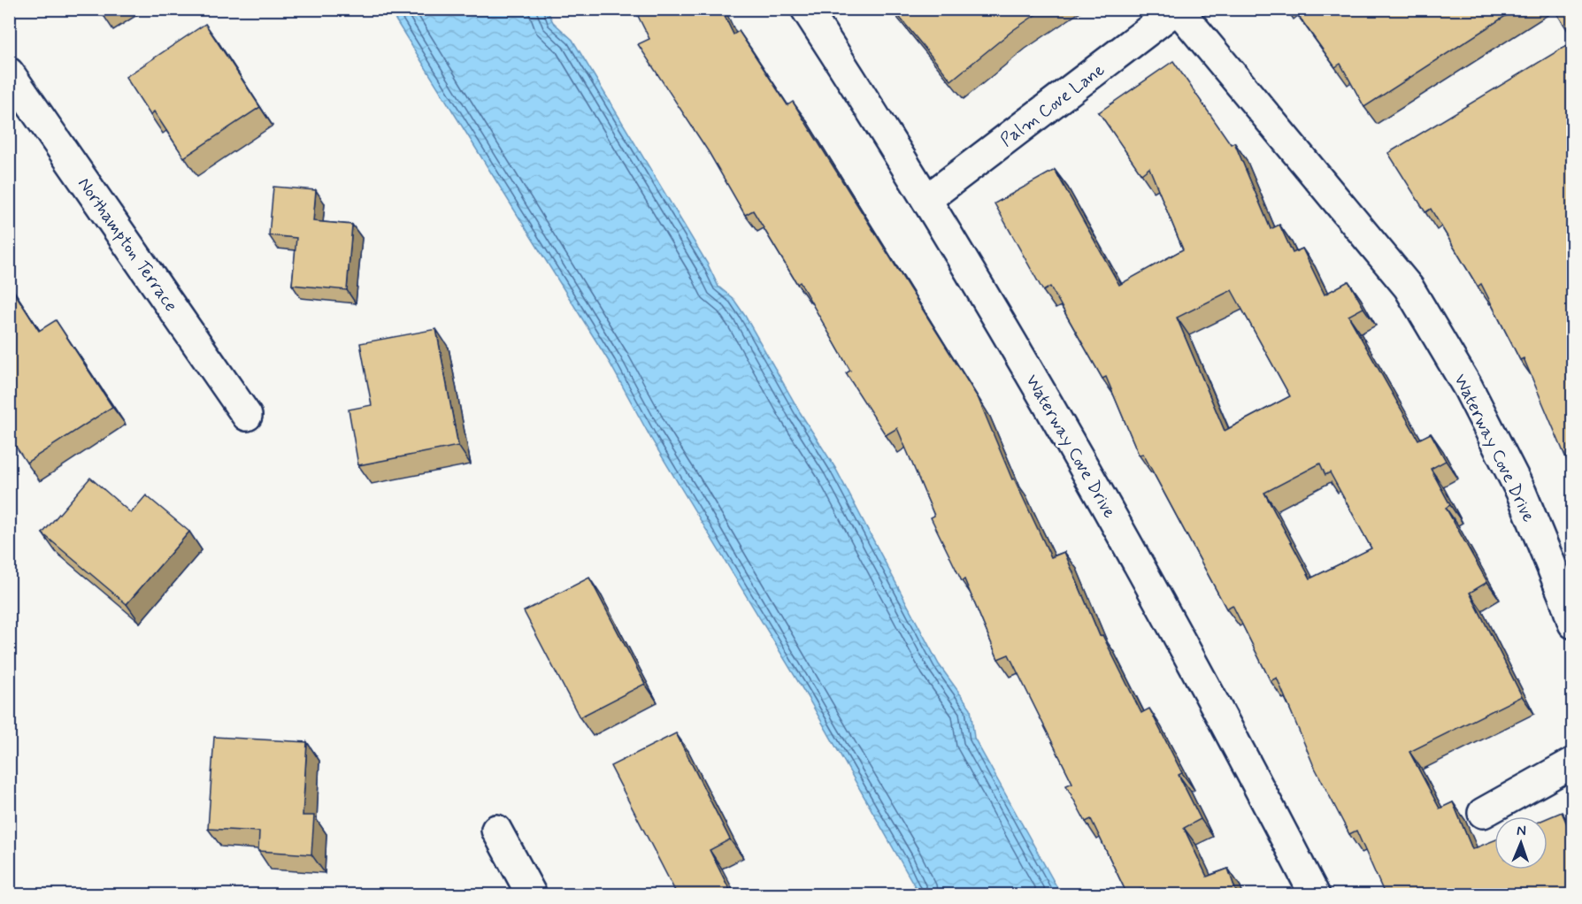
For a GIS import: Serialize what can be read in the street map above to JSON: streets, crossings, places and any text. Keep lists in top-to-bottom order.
{
  "streets": {
    "street": ["Palm Cove Lane", "Northampton Terrace", "Waterway Cove Drive"]
  },
  "crossings": [
    ["Palm Cove Lane", "Waterway Cove Drive"]
  ],
  "north": "top"
}
